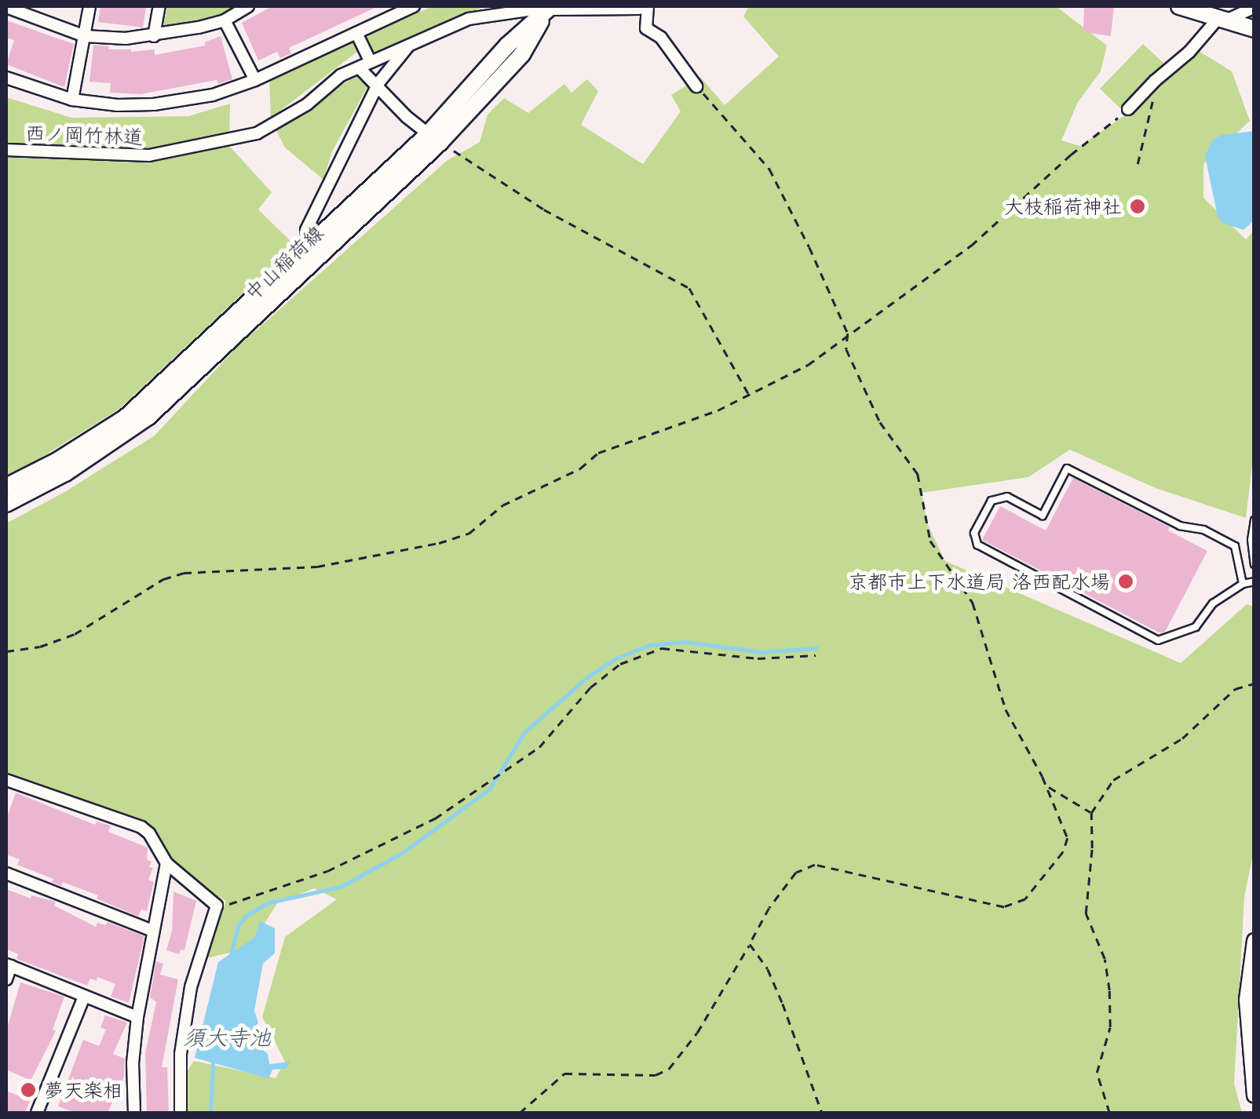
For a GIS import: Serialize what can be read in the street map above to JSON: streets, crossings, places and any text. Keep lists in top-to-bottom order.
{
  "streets": {
    "main road": ["中山稲荷線"],
    "street": ["西ノ岡竹林道"]
  },
  "crossings": [
    ["西ノ岡竹林道", "中山稲荷線"]
  ],
  "water": ["須大寺池"],
  "places": ["大枝稲荷神社", "京都市上下水道局 洛西配水場", "夢天楽相"]
}
